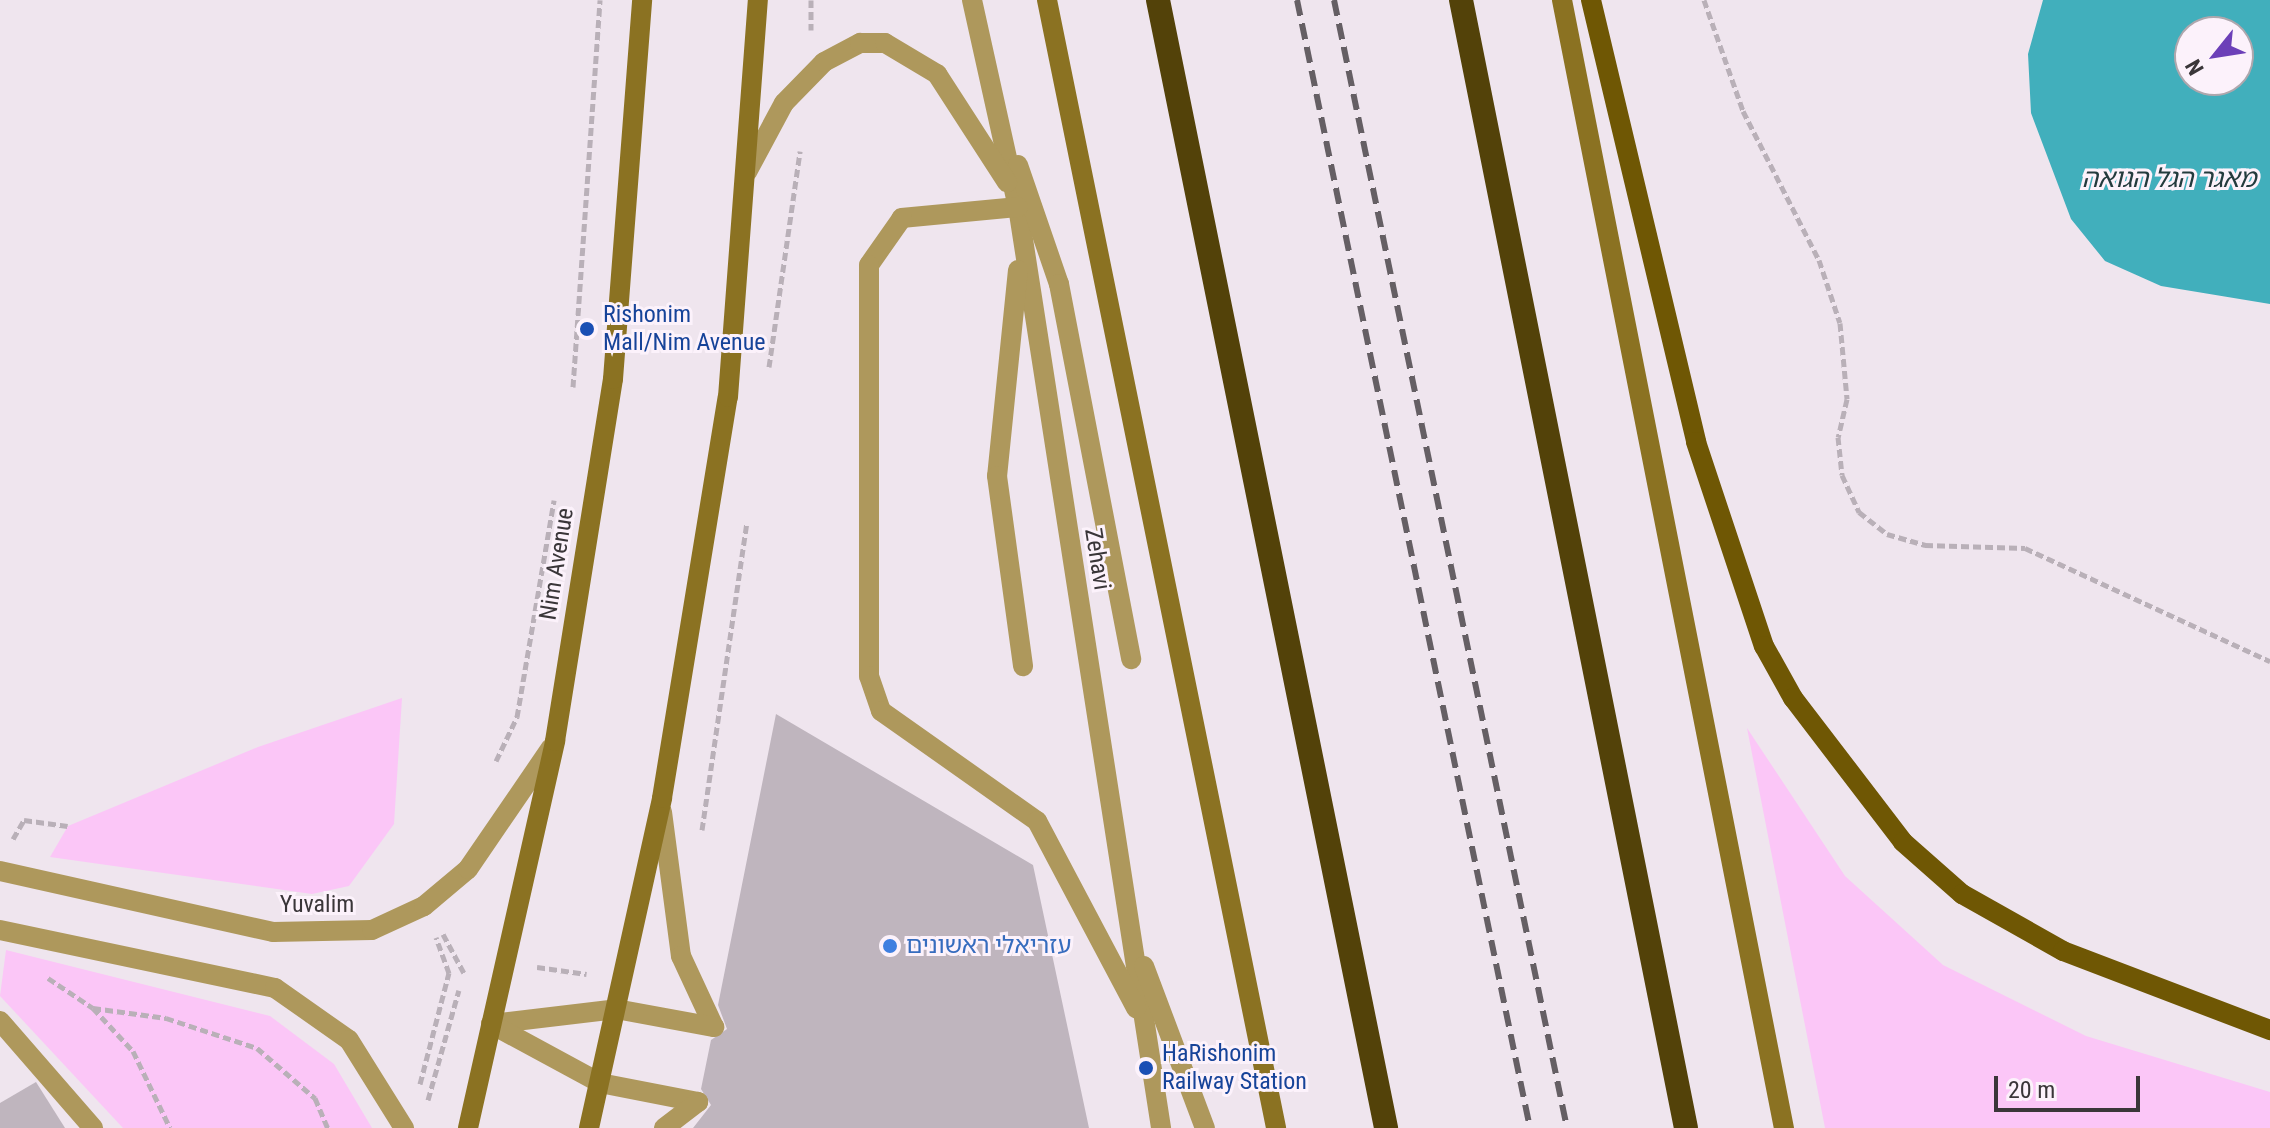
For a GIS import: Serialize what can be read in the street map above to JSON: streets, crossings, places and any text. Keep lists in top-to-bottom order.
{
  "streets": {
    "main road": ["Nim Avenue"],
    "street": ["Zehavi", "Yuvalim"]
  },
  "crossings": [
    ["Nim Avenue", "Yuvalim"]
  ],
  "water": ["מאגר הגל הגואה"],
  "places": ["Rishonim Mall/Nim Avenue", "עזריאלי ראשונים", "HaRishonim Railway Station"],
  "scale_bar": "20 m",
  "north": "bottom left"
}
